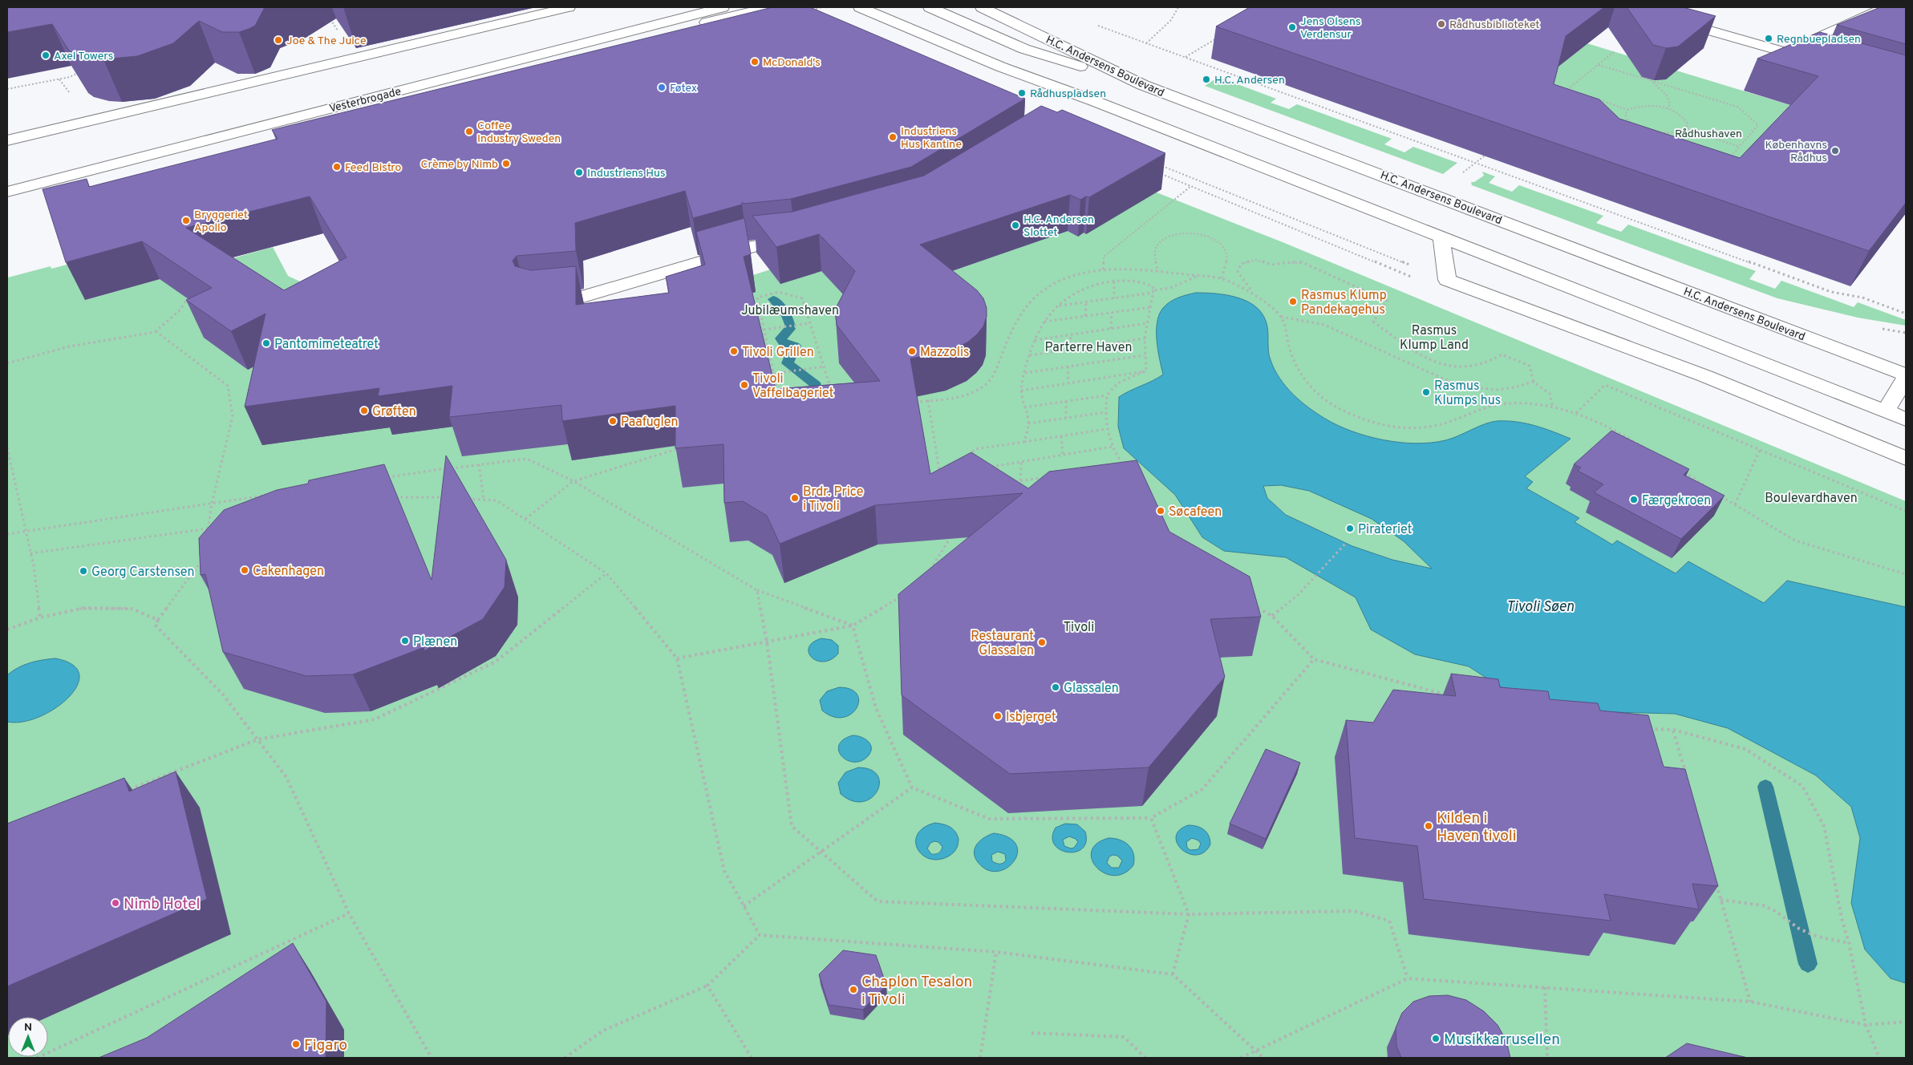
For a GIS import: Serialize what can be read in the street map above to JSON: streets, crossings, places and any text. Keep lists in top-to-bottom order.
{
  "streets": {
    "street": ["H.C. Andersens Boulevard", "Vesterbrogade"]
  },
  "water": ["Tivoli Søen"],
  "parks": [
    "Rådhushaven",
    "Jubilæumshaven",
    "Rasmus Klump Land",
    "Parterre Haven",
    "Boulevardhaven",
    "Tivoli"
  ],
  "places": [
    "Rådhusbiblioteket",
    "Jens Olsens Verdensur",
    "Regnbuepladsen",
    "Joe & The Juice",
    "Axel Towers",
    "McDonald's",
    "H.C. Andersen",
    "Føtex",
    "Rådhuspladsen",
    "Coffee Industry Sweden",
    "Industriens Hus Kantine",
    "Københavns Rådhus",
    "Crème by Nimb",
    "Feed Bistro",
    "Industriens Hus",
    "Bryggeriet Apollo",
    "H.C. Andersen Slottet",
    "Rasmus Klump Pandekagehus",
    "Pantomimeteatret",
    "Tivoli Grillen",
    "Mazzolis",
    "Tivoli Vaffelbageriet",
    "Rasmus Klumps hus",
    "Grøften",
    "Paafuglen",
    "Brdr. Price i Tivoli",
    "Færgekroen",
    "Søcafeen",
    "Pirateriet",
    "Cakenhagen",
    "Georg Carstensen",
    "Plænen",
    "Restaurant Glassalen",
    "Glassalen",
    "Isbjerget",
    "Kilden i Haven tivoli",
    "Nimb Hotel",
    "Chaplon Tesalon i Tivoli",
    "Musikkarrusellen",
    "Figaro"
  ],
  "north": "top"
}
